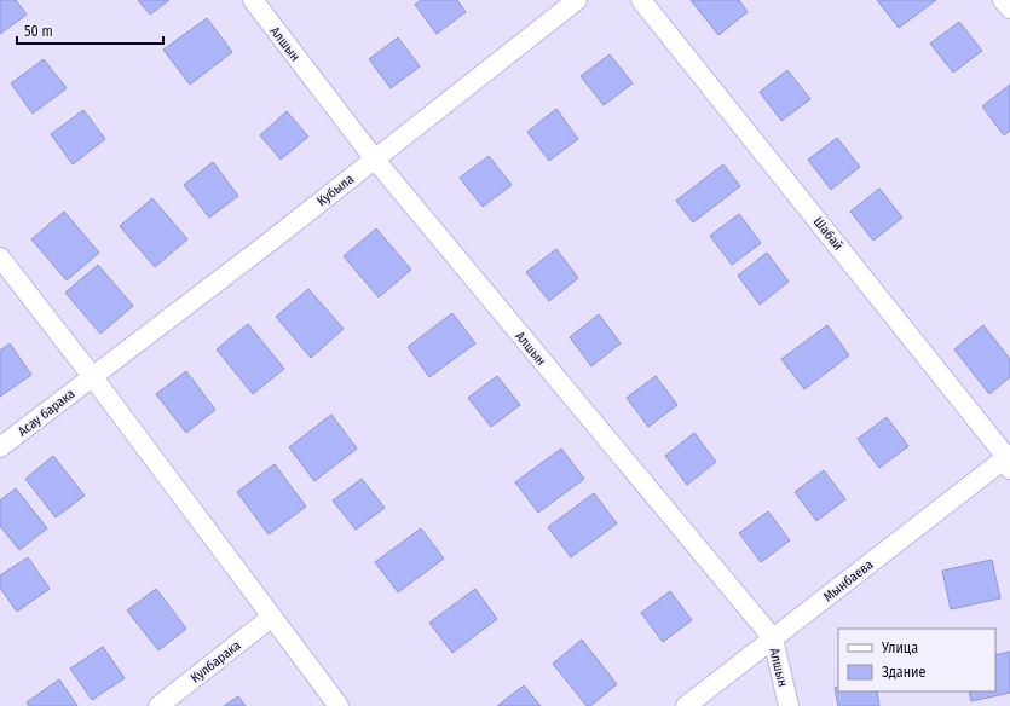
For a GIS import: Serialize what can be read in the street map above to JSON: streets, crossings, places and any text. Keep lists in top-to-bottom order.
{
  "streets": {
    "street": [
      "Алшын",
      "Кубыла",
      "Шабай",
      "Асау барака",
      "Мынбаева",
      "Кулбарака"
    ]
  },
  "crossings": [
    ["Алшын", "Кубыла"],
    ["Алшын", "Мынбаева"],
    ["Кубыла", "Асау барака"],
    ["Шабай", "Мынбаева"]
  ],
  "legend": ["Улица", "Здание"],
  "scale_bar": "50 m"
}
